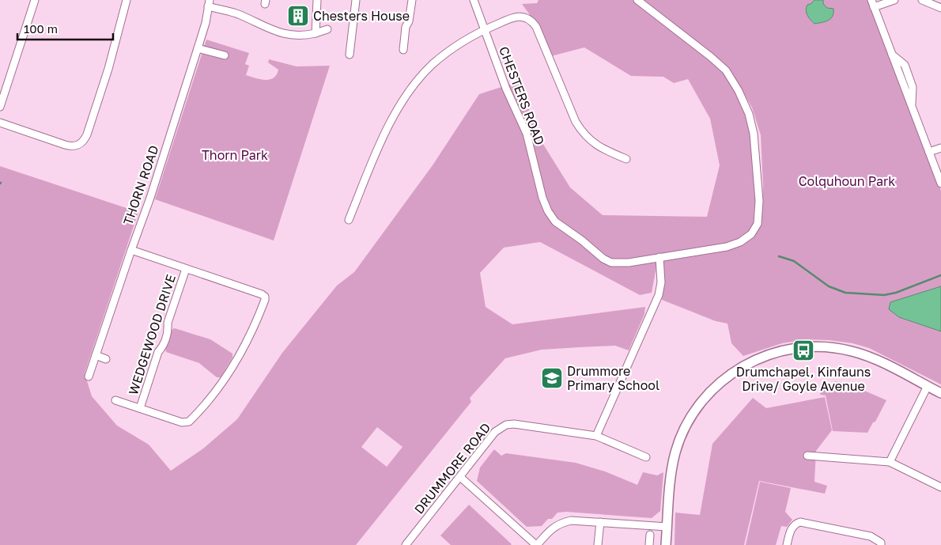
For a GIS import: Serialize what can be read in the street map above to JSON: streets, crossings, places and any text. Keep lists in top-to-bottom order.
{
  "streets": {
    "street": [
      "CHESTERS ROAD",
      "THORN ROAD",
      "WEDGEWOOD DRIVE",
      "DRUMMORE ROAD"
    ]
  },
  "crossings": [
    ["THORN ROAD", "WEDGEWOOD DRIVE"]
  ],
  "parks": ["Thorn Park", "Colquhoun Park"],
  "places": {
    "building": ["Chesters House"],
    "bus stop": ["Drumchapel, Kinfauns Drive/ Goyle Avenue"],
    "school or university": ["Drummore Primary School"]
  },
  "scale_bar": "100 m"
}
